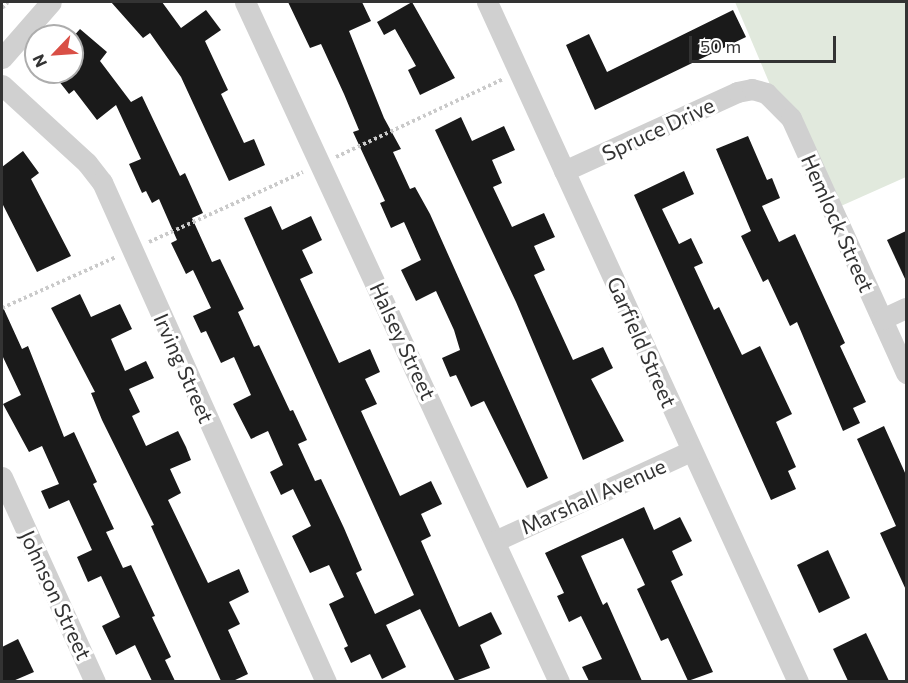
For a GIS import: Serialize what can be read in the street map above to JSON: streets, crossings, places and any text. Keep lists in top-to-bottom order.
{
  "streets": {
    "street": [
      "Spruce Drive",
      "Hemlock Street",
      "Halsey Street",
      "Garfield Street",
      "Irving Street",
      "Marshall Avenue",
      "Johnson Street"
    ]
  },
  "crossings": [
    ["Spruce Drive", "Hemlock Street"],
    ["Spruce Drive", "Garfield Street"],
    ["Halsey Street", "Marshall Avenue"],
    ["Garfield Street", "Marshall Avenue"]
  ],
  "scale_bar": "50 m",
  "north": "bottom left"
}
